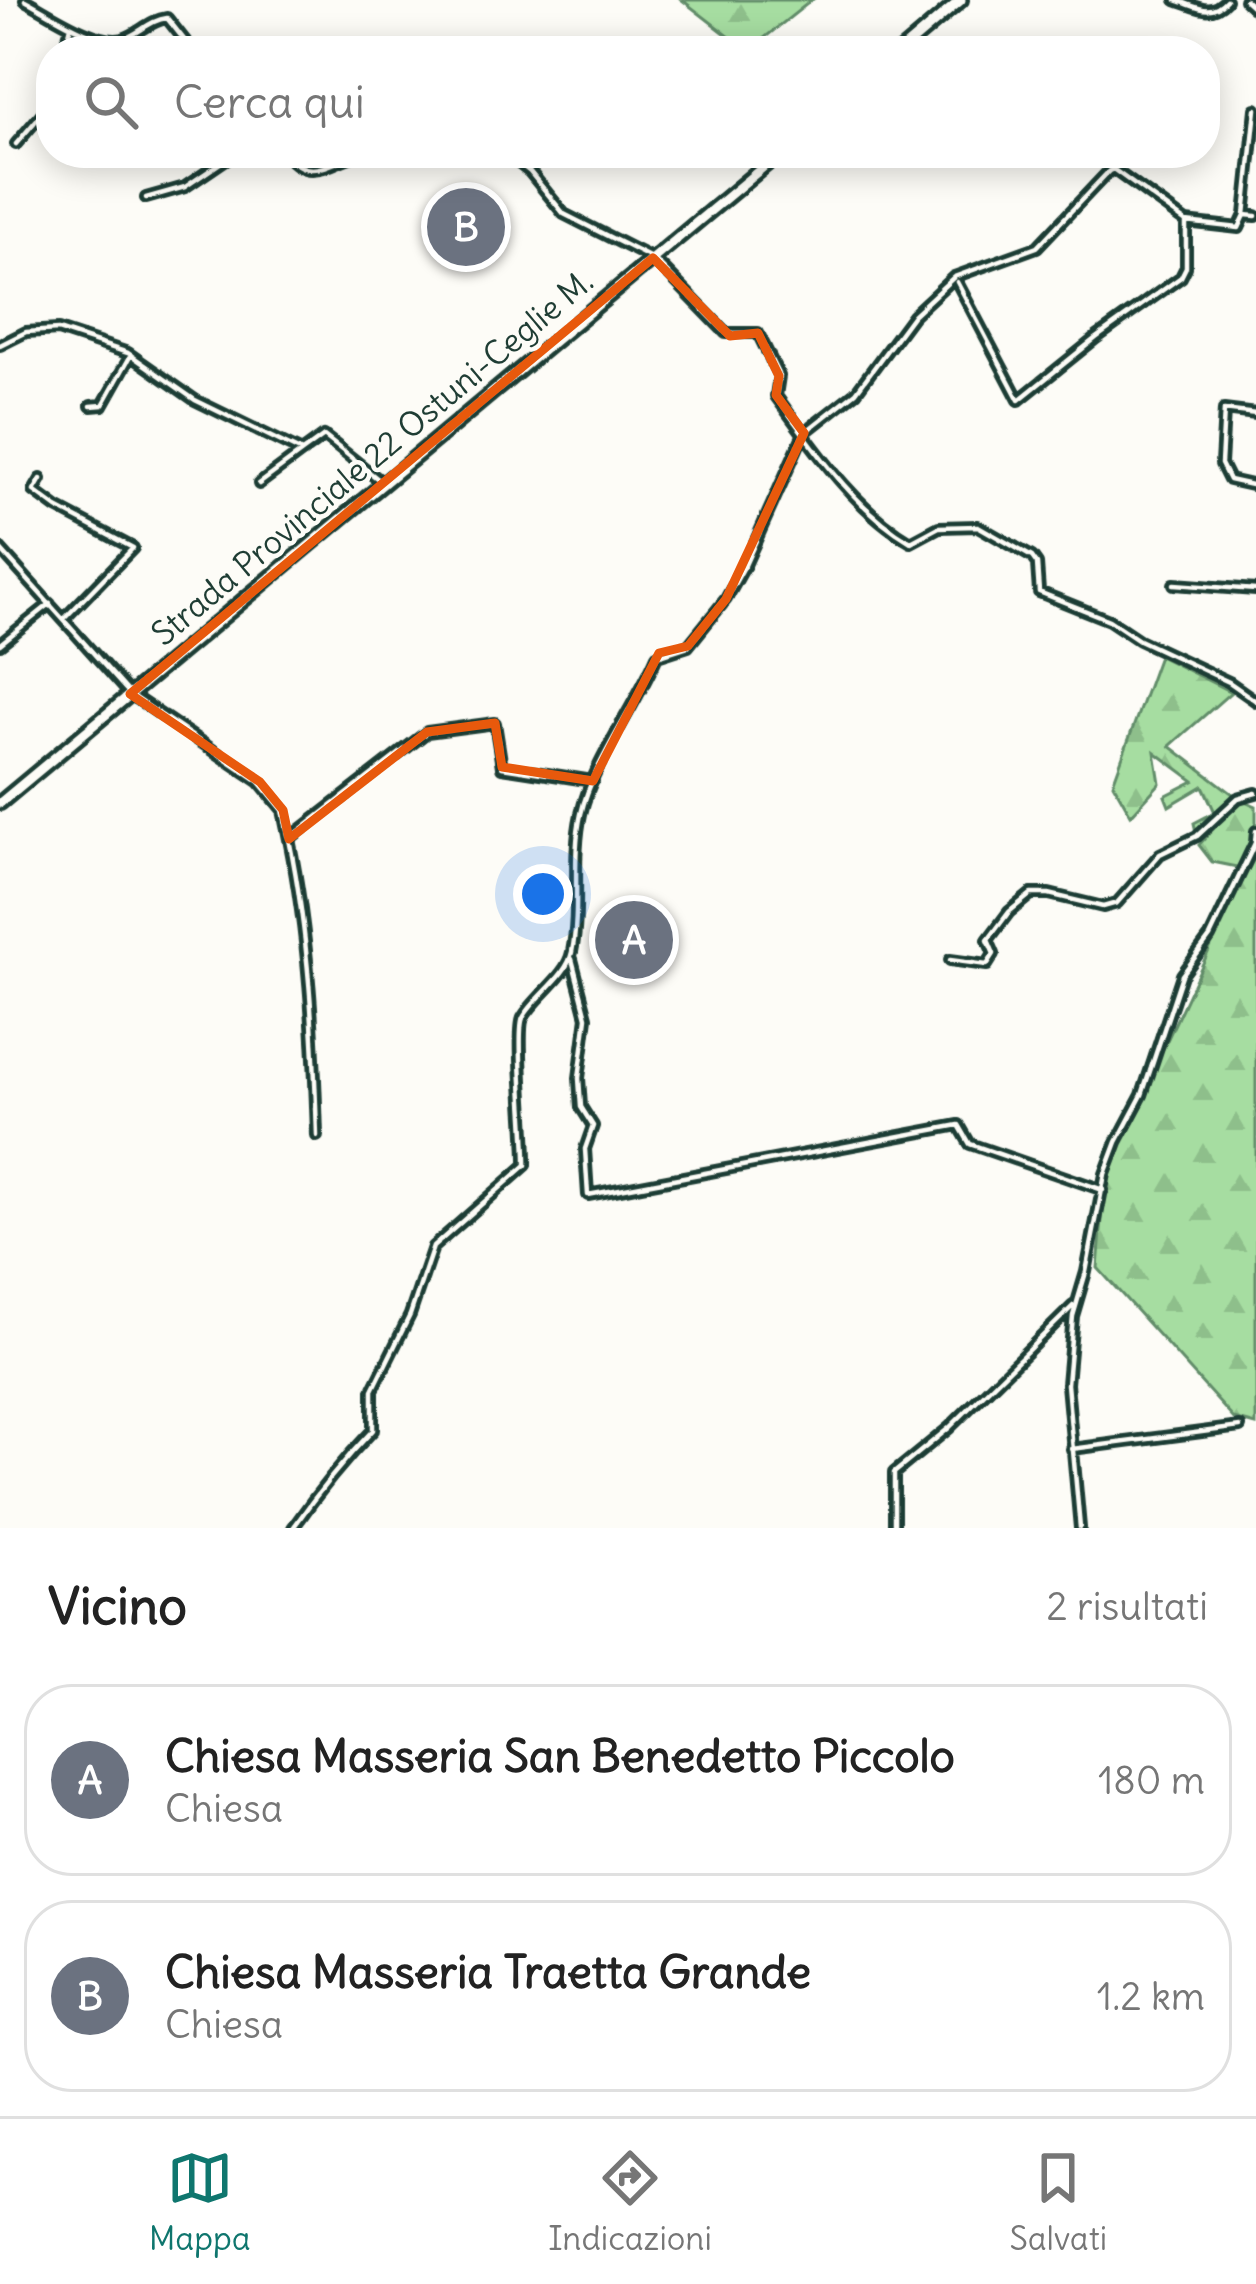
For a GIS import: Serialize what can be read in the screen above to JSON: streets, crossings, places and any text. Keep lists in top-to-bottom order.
{
  "streets": {
    "main road": ["Strada Provinciale 22 Ostuni-Ceglie M."]
  },
  "page": {
    "search": "Cerca qui",
    "pins": ["B", "A"],
    "heading": ["Vicino", "2 risultati"],
    "list": [
      {
        "mark": "A",
        "name": "Chiesa Masseria San Benedetto Piccolo",
        "note": "Chiesa",
        "value": "180 m"
      },
      {
        "mark": "B",
        "name": "Chiesa Masseria Traetta Grande",
        "note": "Chiesa",
        "value": "1.2 km"
      }
    ],
    "nav": ["Mappa", "Indicazioni", "Salvati"]
  }
}
